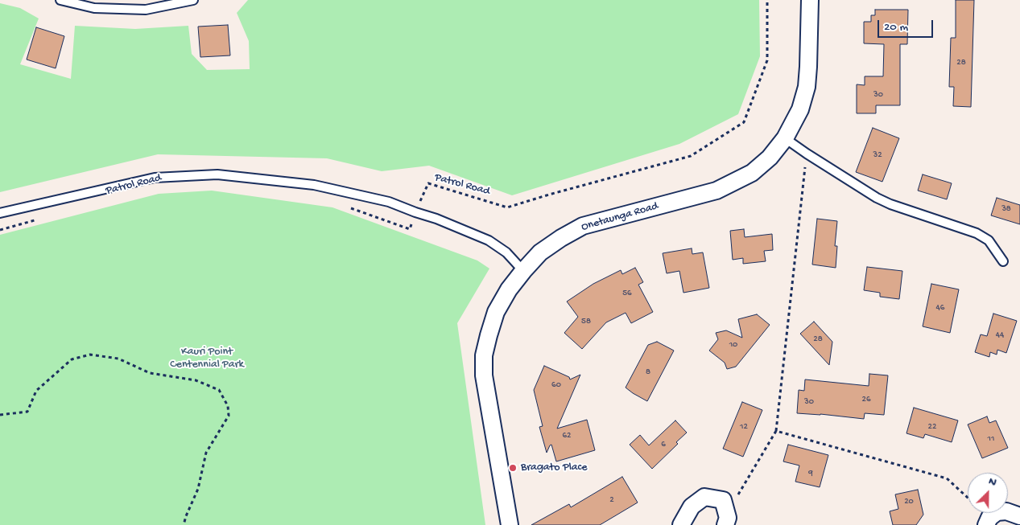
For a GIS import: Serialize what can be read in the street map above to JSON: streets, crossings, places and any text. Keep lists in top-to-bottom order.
{
  "streets": {
    "street": ["Onetaunga Road"],
    "path": ["Patrol Road"]
  },
  "parks": ["Kauri Point Centennial Park"],
  "places": ["Bragato Place"],
  "house_numbers": [
    "28",
    "30",
    "32",
    "38",
    "56",
    "46",
    "58",
    "44",
    "28",
    "10",
    "8",
    "60",
    "26",
    "30",
    "12",
    "22",
    "62",
    "11",
    "6",
    "9",
    "2",
    "20"
  ],
  "scale_bar": "20 m",
  "north": "top right"
}
